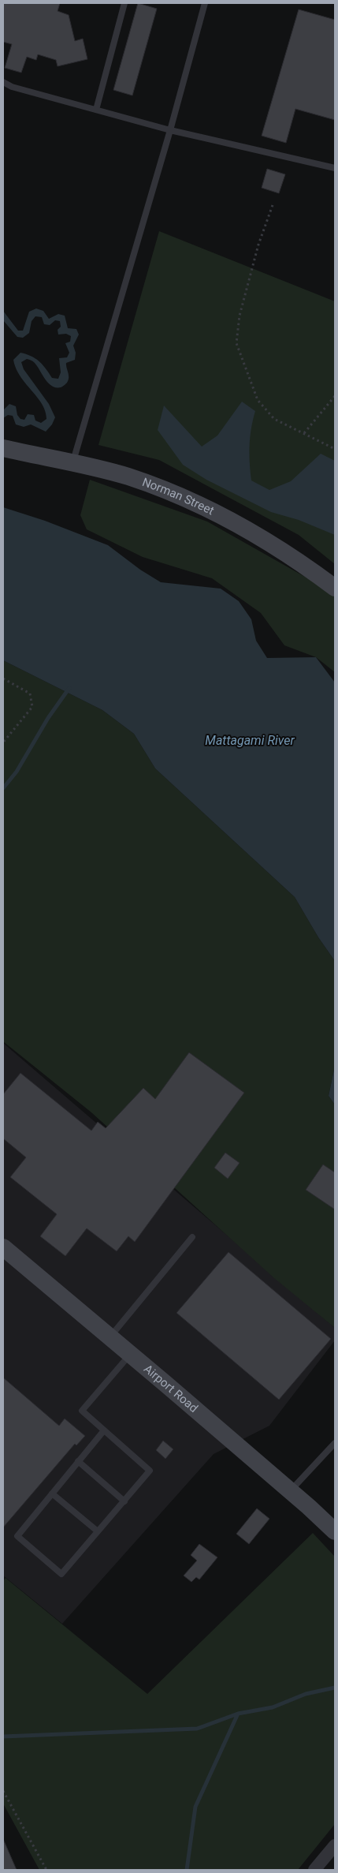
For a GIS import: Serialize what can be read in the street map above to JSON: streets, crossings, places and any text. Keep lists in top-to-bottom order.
{
  "streets": {
    "main road": ["Norman Street", "Airport Road"]
  },
  "water": ["Mattagami River"]
}
